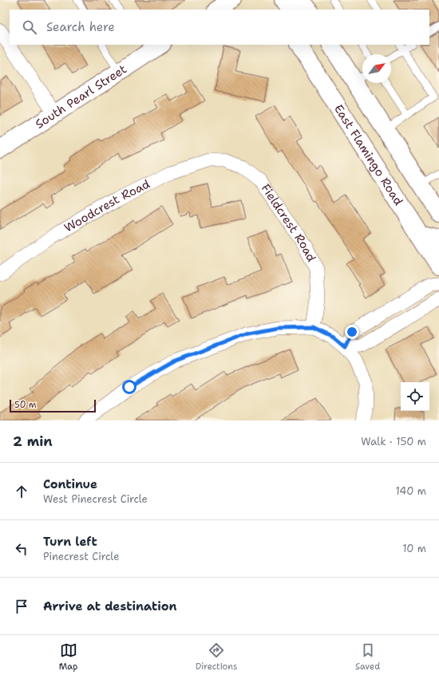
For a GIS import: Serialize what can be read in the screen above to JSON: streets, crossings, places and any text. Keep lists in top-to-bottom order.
{
  "streets": {
    "main road": ["South Pearl Street", "East Flamingo Road"],
    "street": ["Woodcrest Road", "Fieldcrest Road"]
  },
  "crossings": [
    ["Woodcrest Road", "Fieldcrest Road"]
  ],
  "scale_bar": "50 m",
  "north": "top right",
  "page": {
    "search": "Search here",
    "scale": "50 m",
    "heading": ["2 min", "Walk · 150 m"],
    "list": [
      ["Continue", "West Pinecrest Circle", "140 m"],
      ["Turn left", "Pinecrest Circle", "10 m"],
      "Arrive at destination"
    ],
    "nav": ["Map", "Directions", "Saved"]
  }
}
